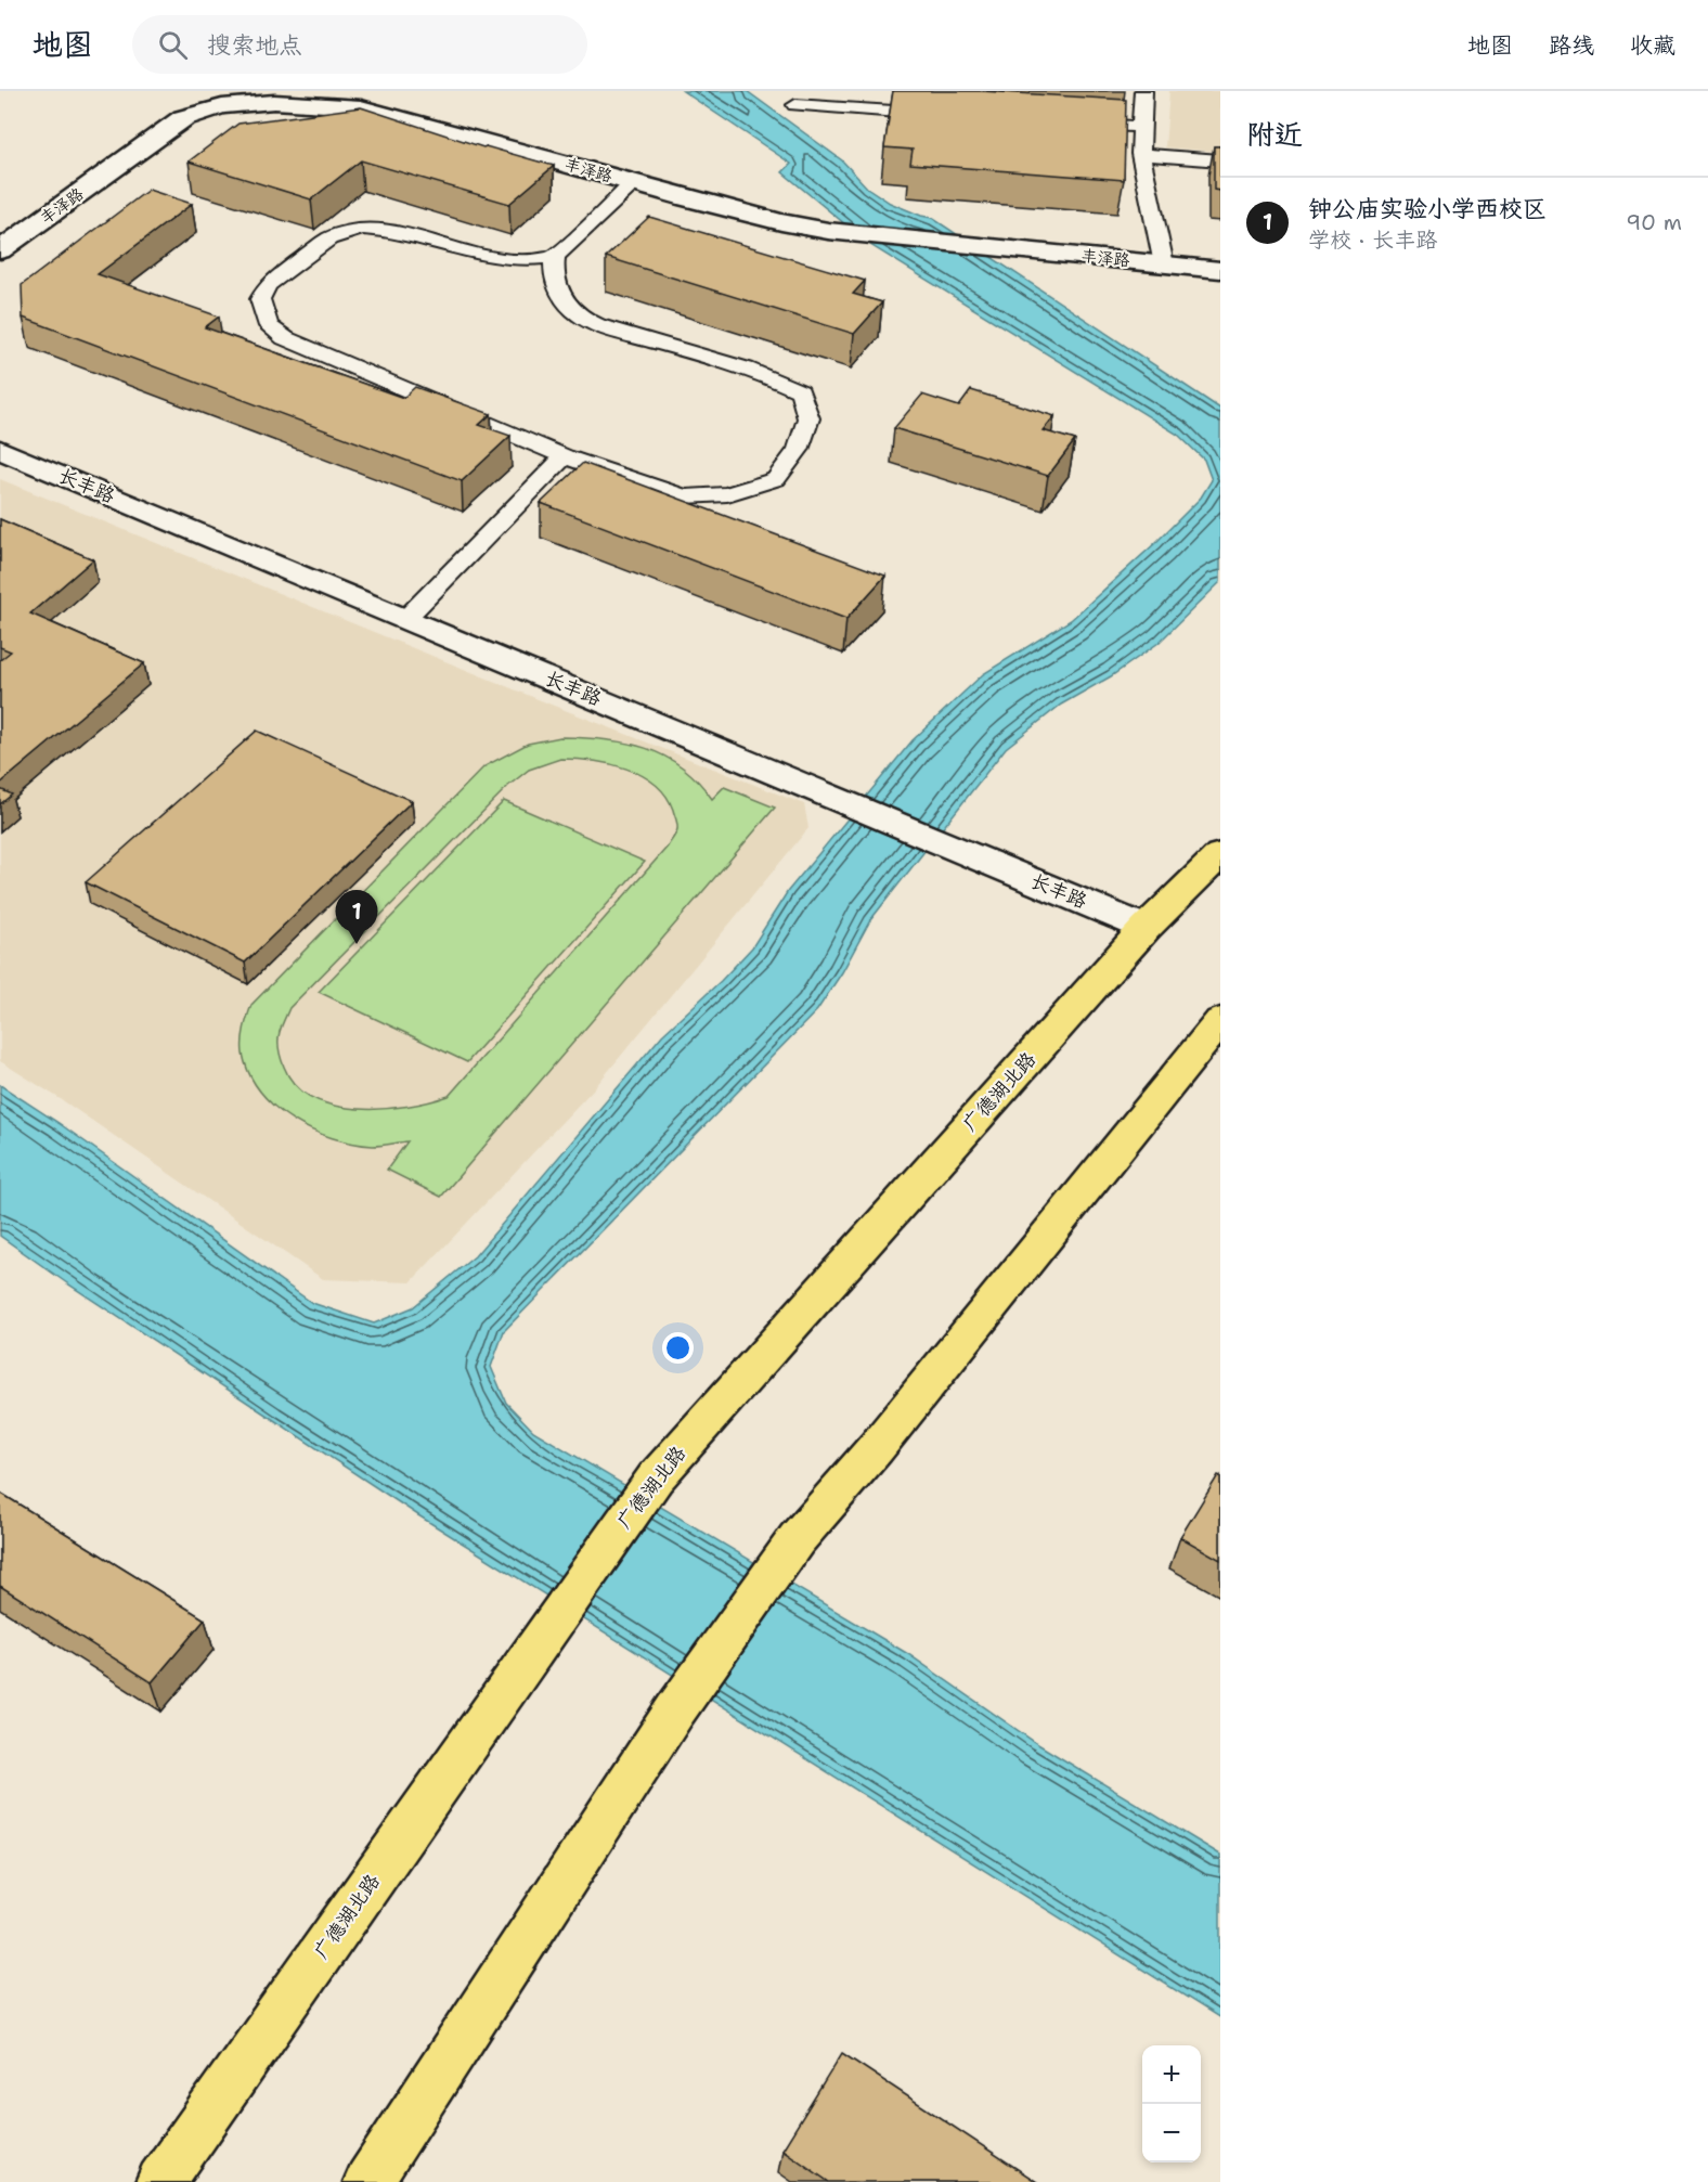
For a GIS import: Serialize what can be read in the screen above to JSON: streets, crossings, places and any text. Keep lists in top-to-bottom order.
{
  "streets": {
    "main road": ["广德湖北路"],
    "street": ["丰泽路", "长丰路"]
  },
  "crossings": [
    ["长丰路", "广德湖北路"]
  ],
  "page": {
    "header": "地图",
    "search": "搜索地点",
    "nav": ["地图", "路线", "收藏"],
    "heading": "附近",
    "list": [
      {
        "mark": "1",
        "name": "钟公庙实验小学西校区",
        "note": "学校 · 长丰路",
        "value": "90 m"
      }
    ],
    "pins": "1",
    "map_buttons": ["+", "−"]
  }
}
